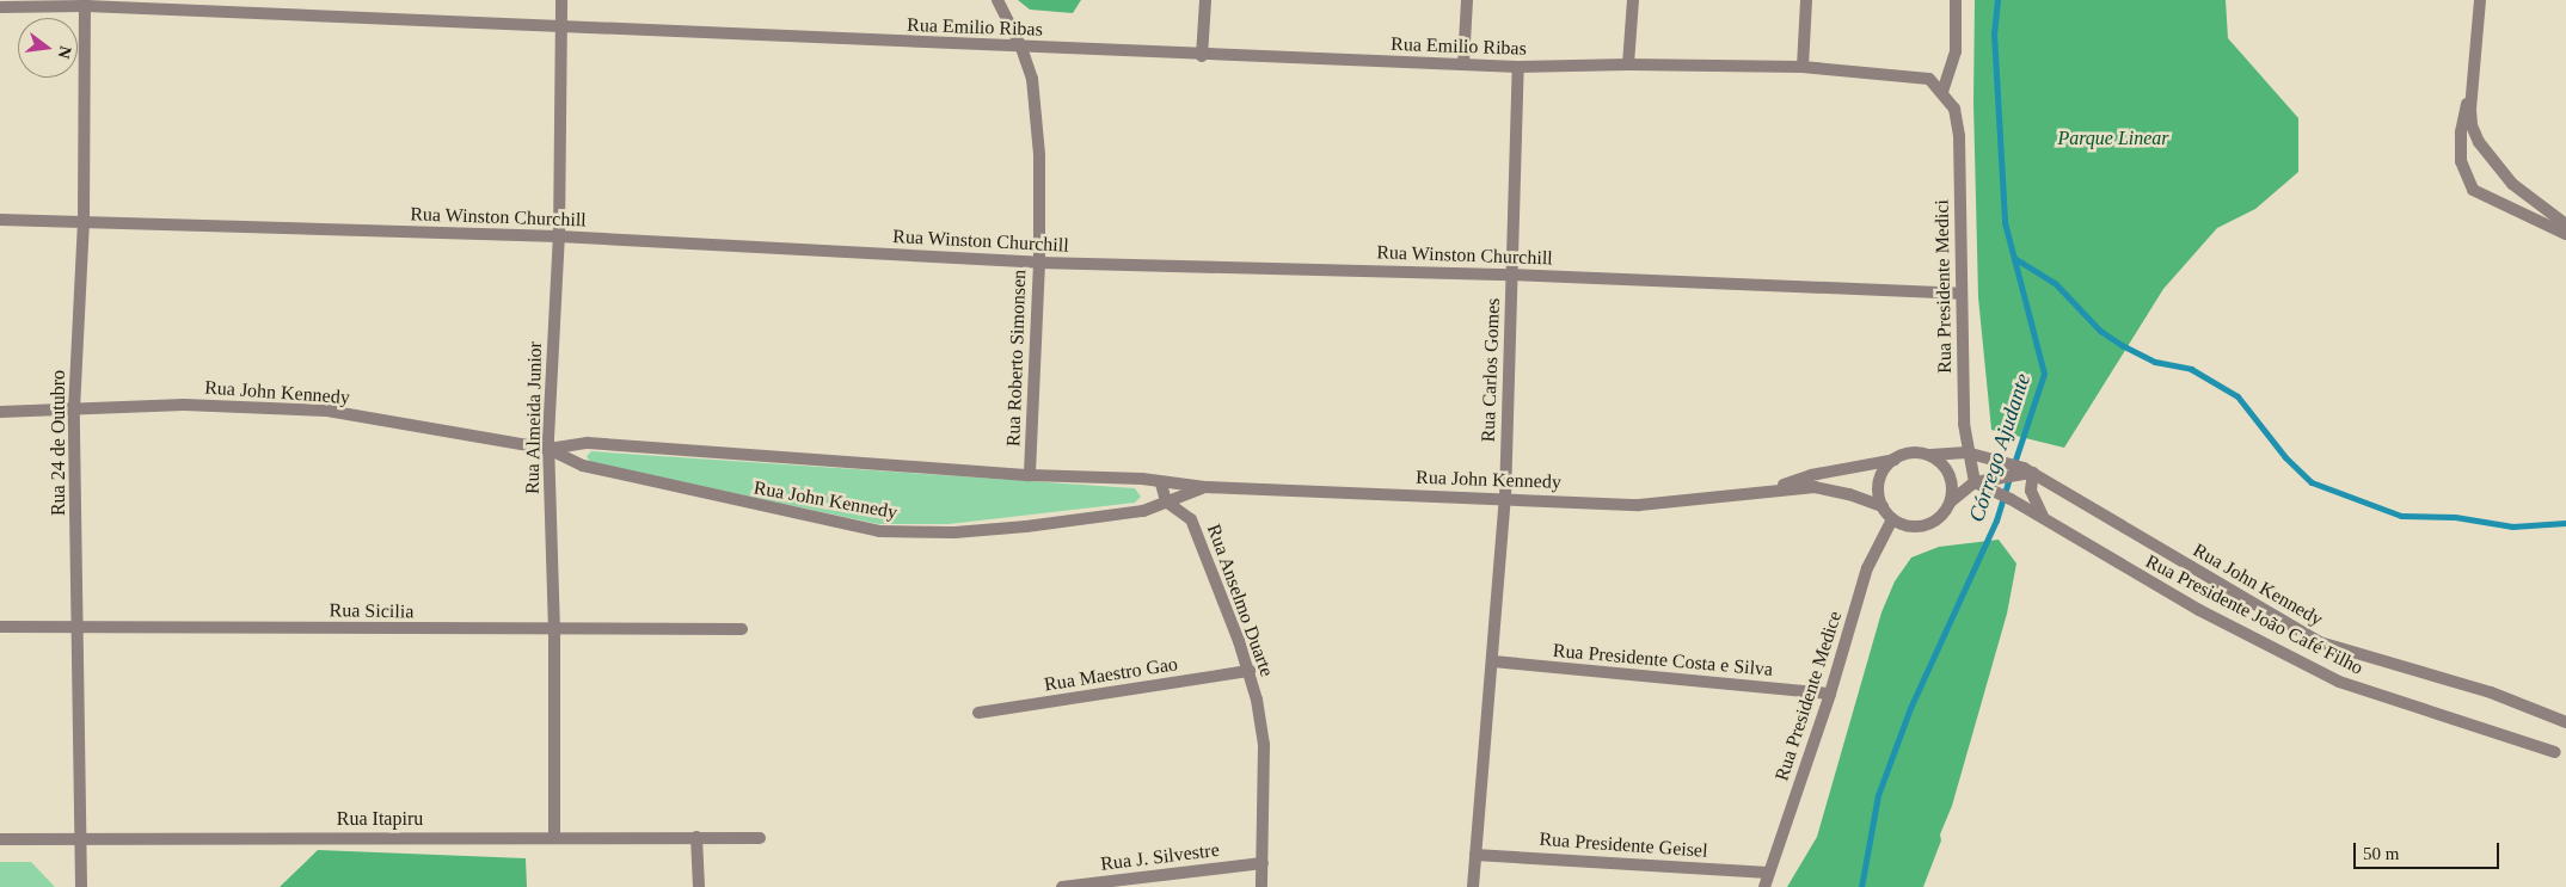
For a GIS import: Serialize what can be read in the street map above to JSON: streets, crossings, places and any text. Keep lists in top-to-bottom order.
{
  "streets": {
    "street": [
      "Rua Emilio Ribas",
      "Rua Winston Churchill",
      "Rua Presidente Medici",
      "Rua Roberto Simonsen",
      "Rua Carlos Gomes",
      "Rua John Kennedy",
      "Rua Almeida Junior",
      "Rua 24 de Outubro",
      "Rua Anselmo Duarte",
      "Rua Sicilia",
      "Rua Presidente João Café Filho",
      "Rua Presidente Costa e Silva",
      "Rua Maestro Gao",
      "Rua Presidente Medice",
      "Rua Itapiru",
      "Rua Presidente Geisel",
      "Rua J. Silvestre"
    ]
  },
  "crossings": [
    ["Rua Emilio Ribas", "Rua Presidente Medici"],
    ["Rua Emilio Ribas", "Rua Roberto Simonsen"],
    ["Rua Emilio Ribas", "Rua Carlos Gomes"],
    ["Rua Emilio Ribas", "Rua Almeida Junior"],
    ["Rua Emilio Ribas", "Rua 24 de Outubro"],
    ["Rua Winston Churchill", "Rua Presidente Medici"],
    ["Rua Winston Churchill", "Rua Roberto Simonsen"],
    ["Rua Winston Churchill", "Rua Carlos Gomes"],
    ["Rua Winston Churchill", "Rua Almeida Junior"],
    ["Rua Winston Churchill", "Rua 24 de Outubro"],
    ["Rua Presidente Medici", "Rua John Kennedy"],
    ["Rua Presidente Medici", "Rua Presidente João Café Filho"],
    ["Rua Roberto Simonsen", "Rua John Kennedy"],
    ["Rua Carlos Gomes", "Rua John Kennedy"],
    ["Rua Carlos Gomes", "Rua Presidente Costa e Silva"],
    ["Rua Carlos Gomes", "Rua Presidente Geisel"],
    ["Rua John Kennedy", "Rua Almeida Junior"],
    ["Rua John Kennedy", "Rua 24 de Outubro"],
    ["Rua John Kennedy", "Rua Anselmo Duarte"],
    ["Rua John Kennedy", "Rua Presidente João Café Filho"],
    ["Rua John Kennedy", "Rua Presidente Medice"],
    ["Rua Almeida Junior", "Rua Sicilia"],
    ["Rua Almeida Junior", "Rua Itapiru"],
    ["Rua 24 de Outubro", "Rua Sicilia"],
    ["Rua 24 de Outubro", "Rua Itapiru"],
    ["Rua Anselmo Duarte", "Rua Maestro Gao"],
    ["Rua Anselmo Duarte", "Rua J. Silvestre"],
    ["Rua Presidente Costa e Silva", "Rua Presidente Medice"],
    ["Rua Presidente Medice", "Rua Presidente Geisel"]
  ],
  "water": ["Córrego Ajudante"],
  "parks": ["Parque Linear"],
  "scale_bar": "50 m",
  "north": "right"
}
